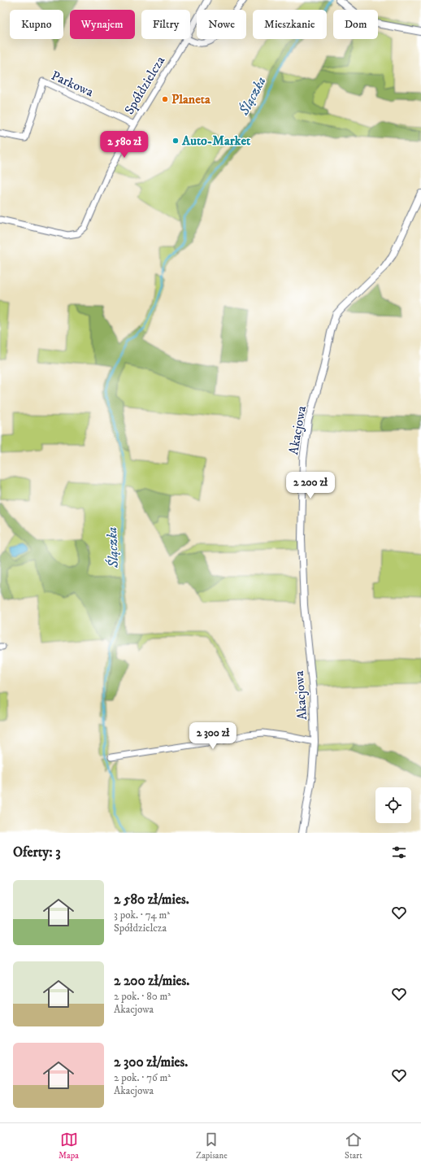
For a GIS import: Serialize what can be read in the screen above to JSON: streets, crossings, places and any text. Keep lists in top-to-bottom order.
{
  "streets": {
    "street": ["Parkowa", "Spółdzielcza", "Akacjowa"]
  },
  "crossings": [
    ["Parkowa", "Spółdzielcza"]
  ],
  "water": ["Ślączka"],
  "places": ["Planeta", "Auto-Market"],
  "page": {
    "chip": [
      "Kupno",
      "Wynajem",
      "Filtry",
      "Nowe",
      "Mieszkanie",
      "Dom"
    ],
    "price": ["2 580 zł", "2 200 zł", "2 300 zł"],
    "heading": "Oferty: 3",
    "list": [
      {
        "name": "2 580 zł/mies.",
        "note": "3 pok. · 74 m² · Spółdzielcza"
      },
      {
        "name": "2 200 zł/mies.",
        "note": "2 pok. · 80 m² · Akacjowa"
      },
      {
        "name": "2 300 zł/mies.",
        "note": "2 pok. · 76 m² · Akacjowa"
      }
    ],
    "tabs": ["Mapa", "Zapisane", "Start"]
  }
}
